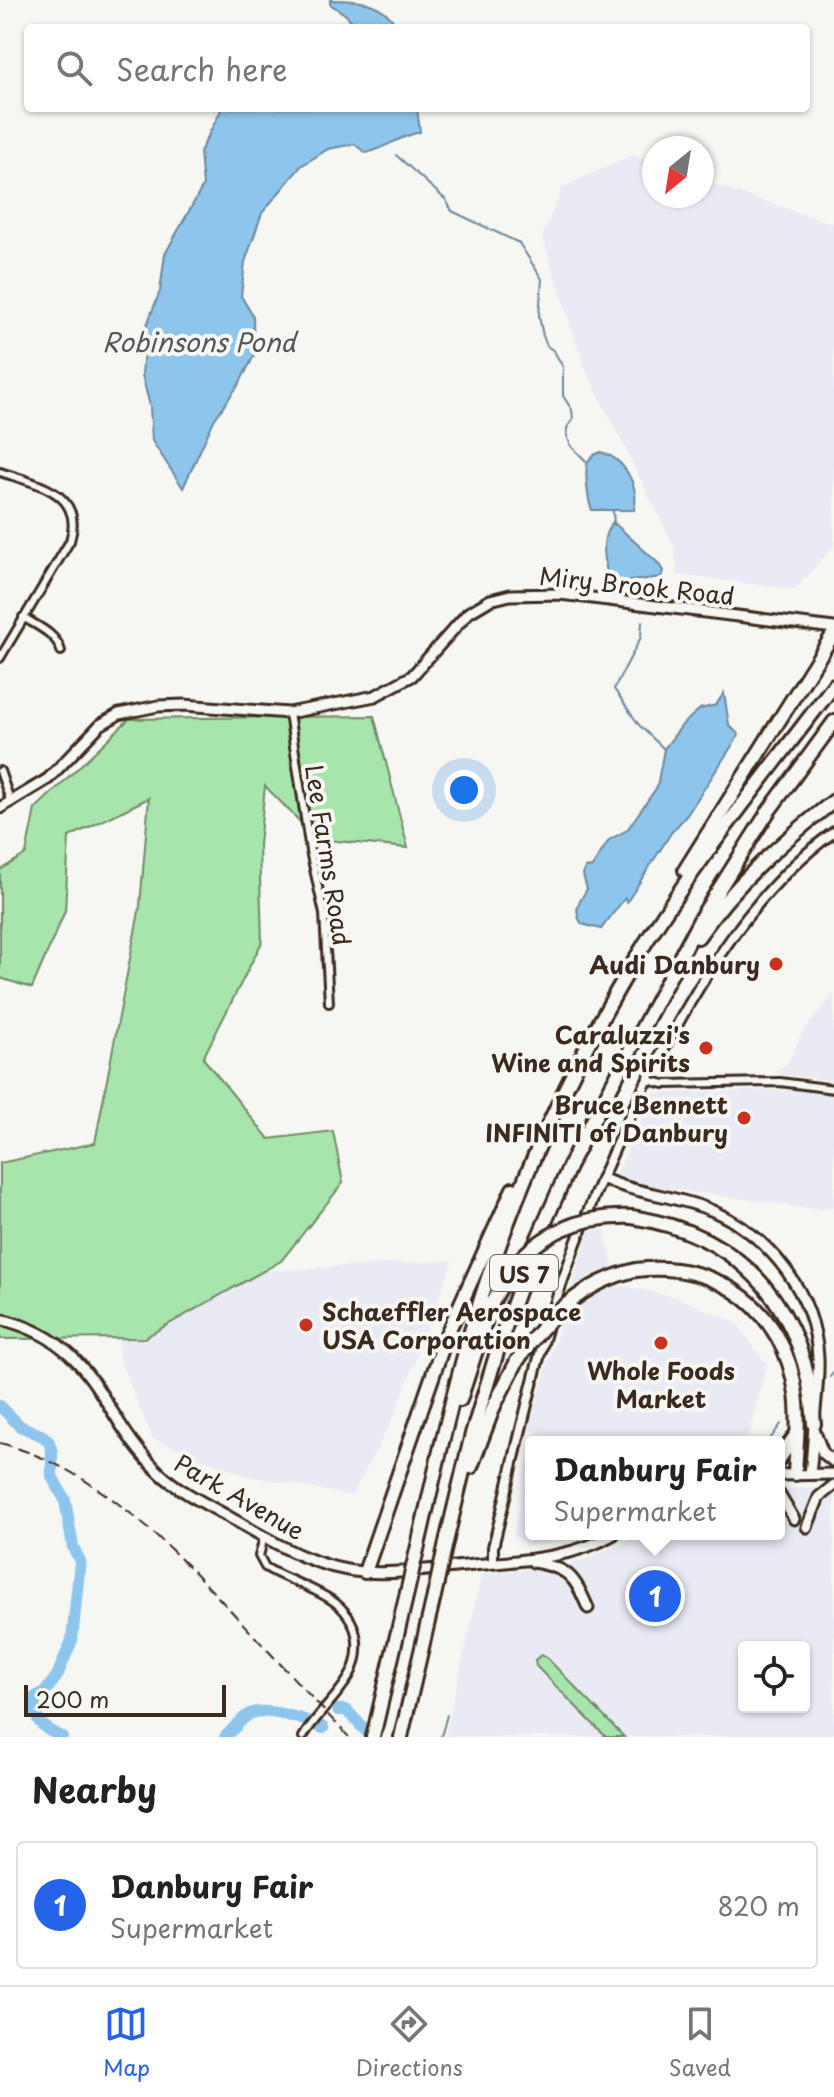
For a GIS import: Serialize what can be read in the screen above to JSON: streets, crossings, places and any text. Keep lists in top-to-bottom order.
{
  "streets": {
    "highway": ["US 7"],
    "main road": ["Miry Brook Road", "Park Avenue"],
    "street": ["Lee Farms Road"]
  },
  "crossings": [
    ["Miry Brook Road", "Lee Farms Road"]
  ],
  "water": ["Robinsons Pond"],
  "places": [
    "Audi Danbury",
    "Caraluzzi's Wine and Spirits",
    "Bruce Bennett INFINITI of Danbury",
    "Schaeffler Aerospace USA Corporation",
    "Whole Foods Market"
  ],
  "scale_bar": "200 m",
  "north": "bottom left",
  "page": {
    "search": "Search here",
    "popup": ["Danbury Fair", "Supermarket"],
    "pins": "1",
    "scale": "200 m",
    "heading": "Nearby",
    "list": [
      {
        "mark": "1",
        "name": "Danbury Fair",
        "note": "Supermarket",
        "value": "820 m"
      }
    ],
    "nav": ["Map", "Directions", "Saved"]
  }
}
